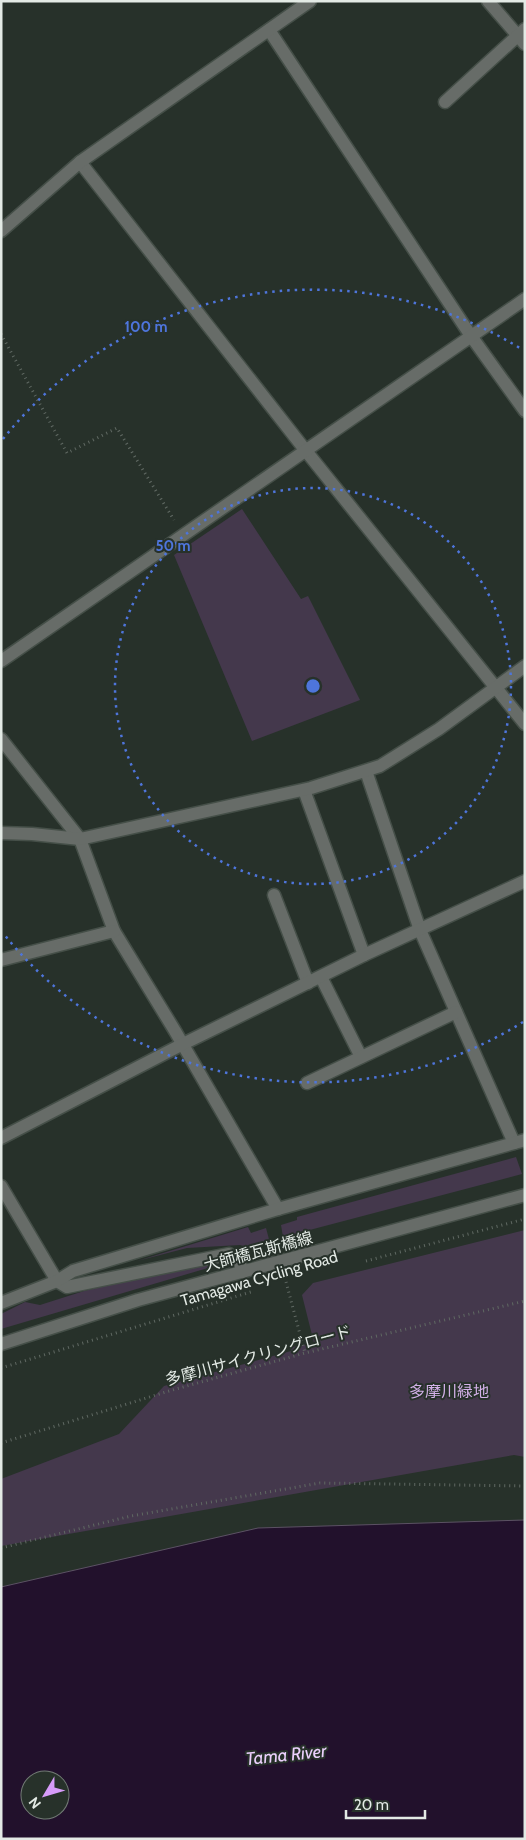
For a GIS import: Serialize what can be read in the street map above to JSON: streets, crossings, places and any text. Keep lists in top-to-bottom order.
{
  "streets": {
    "street": ["大師橋瓦斯橋線"],
    "path": ["Tamagawa Cycling Road", "多摩川サイクリングロード"]
  },
  "water": ["Tama River"],
  "parks": ["多摩川緑地"],
  "scale_bar": "20 m",
  "north": "bottom left",
  "rings": ["100 m", "50 m"]
}
